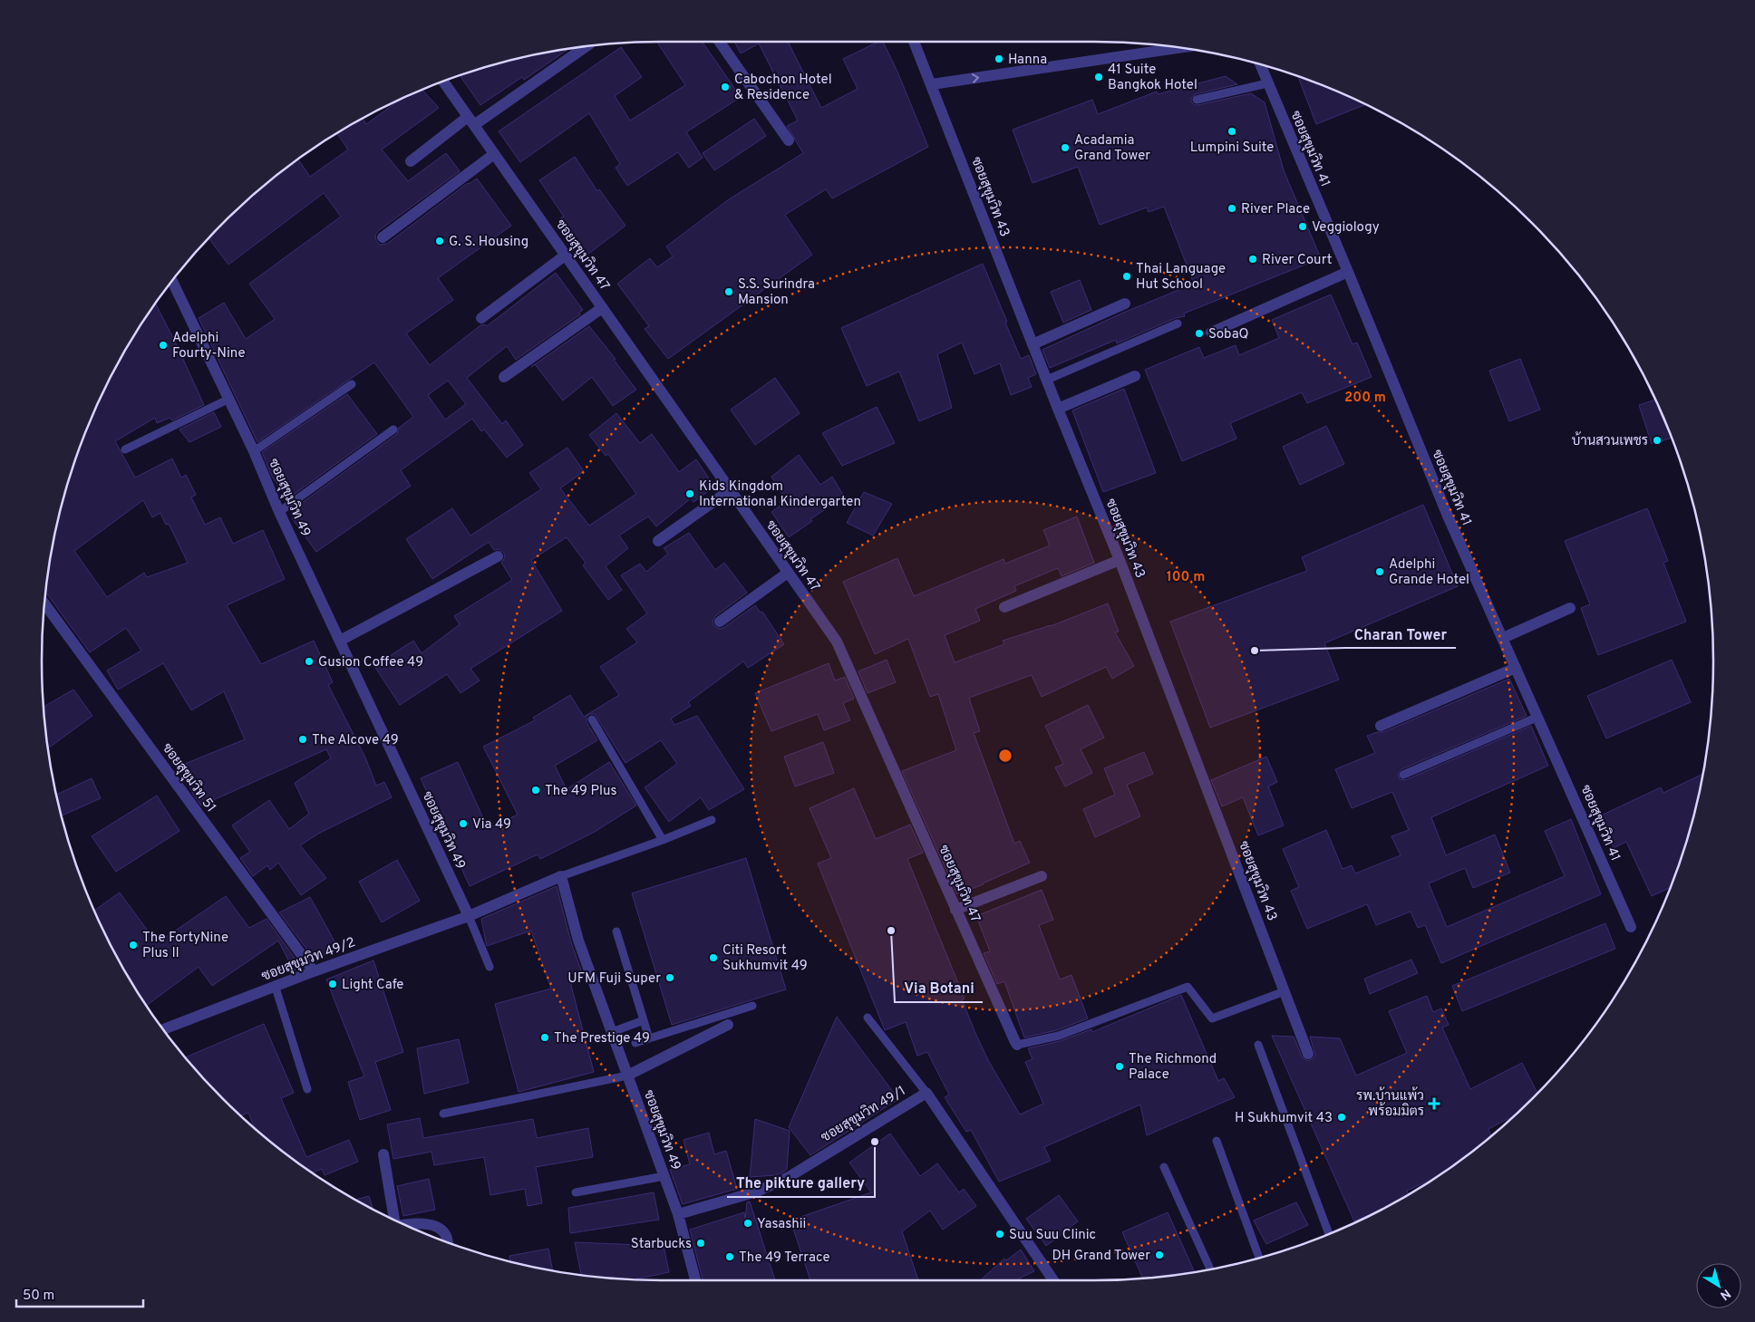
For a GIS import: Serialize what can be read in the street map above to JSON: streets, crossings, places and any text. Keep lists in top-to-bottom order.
{
  "streets": {
    "street": [
      "ซอยสุขุมวิท 41",
      "ซอยสุขุมวิท 43",
      "ซอยสุขุมวิท 47",
      "ซอยสุขุมวิท 49",
      "ซอยสุขุมวิท 51",
      "ซอยสุขุมวิท 49/2",
      "ซอยสุขุมวิท 49/1"
    ]
  },
  "crossings": [
    ["ซอยสุขุมวิท 49", "ซอยสุขุมวิท 49/2"],
    ["ซอยสุขุมวิท 49", "ซอยสุขุมวิท 49/1"],
    ["ซอยสุขุมวิท 51", "ซอยสุขุมวิท 49/2"]
  ],
  "places": {
    "other": [
      "Hanna",
      "41 Suite Bangkok Hotel",
      "Cabochon Hotel & Residence",
      "Lumpini Suite",
      "Acadamia Grand Tower",
      "River Place",
      "Veggiology",
      "G. S. Housing",
      "River Court",
      "Thai Language Hut School",
      "S.S. Surindra Mansion",
      "SobaQ",
      "Adelphi Fourty-Nine",
      "บ้านสวนเพชร",
      "Kids Kingdom International Kindergarten",
      "Adelphi Grande Hotel",
      "Charan Tower",
      "Gusion Coffee 49",
      "The Alcove 49",
      "The 49 Plus",
      "Via 49",
      "Via Botani",
      "The FortyNine Plus II",
      "Citi Resort Sukhumvit 49",
      "UFM Fuji Super",
      "Light Cafe",
      "The Prestige 49",
      "The Richmond Palace",
      "H Sukhumvit 43",
      "The pikture gallery",
      "Yasashii",
      "Suu Suu Clinic",
      "Starbucks",
      "DH Grand Tower",
      "The 49 Terrace"
    ],
    "health": ["รพ.บ้านแพ้ว พร้อมมิตร"]
  },
  "scale_bar": "50 m",
  "north": "bottom right",
  "rings": ["200 m", "100 m"]
}
